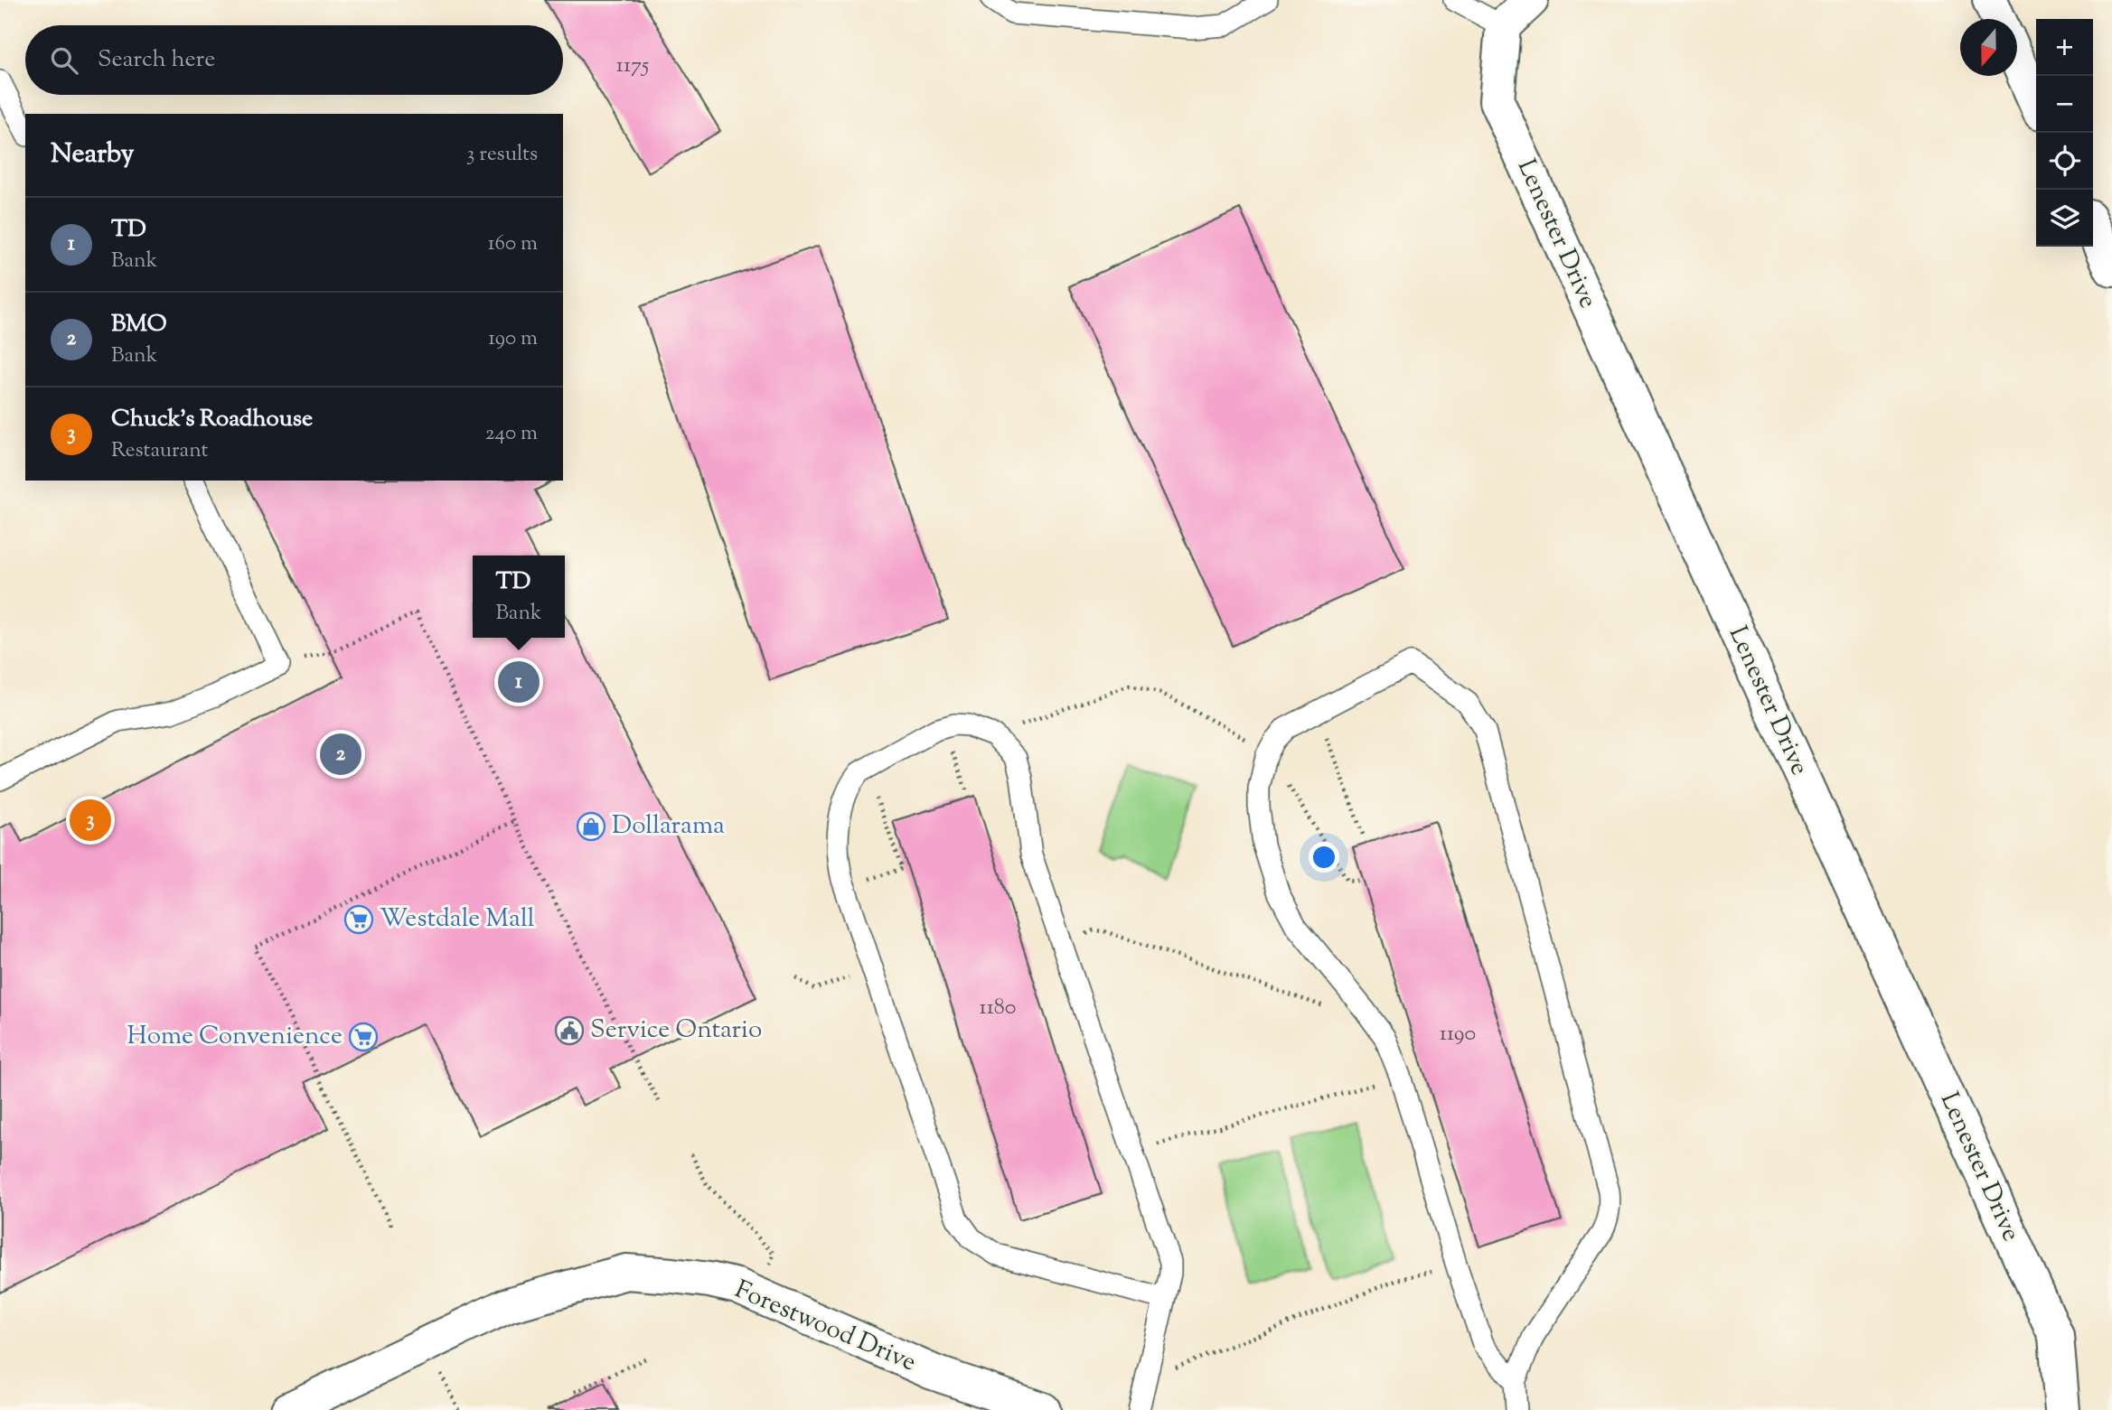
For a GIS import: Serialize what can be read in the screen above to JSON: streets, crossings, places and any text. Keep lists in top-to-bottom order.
{
  "streets": {
    "street": ["Lenester Drive", "Forestwood Drive"]
  },
  "places": {
    "shop": ["Dollarama"],
    "supermarket": ["Westdale Mall", "Home Convenience"],
    "public building": ["Service Ontario"]
  },
  "house_numbers": ["1175", "1180", "1190"],
  "north": "bottom",
  "page": {
    "map_buttons": ["+", "−"],
    "search": "Search here",
    "heading": ["Nearby", "3 results"],
    "list": [
      {
        "mark": "1",
        "name": "TD",
        "note": "Bank",
        "value": "160 m"
      },
      {
        "mark": "2",
        "name": "BMO",
        "note": "Bank",
        "value": "190 m"
      },
      {
        "mark": "3",
        "name": "Chuck's Roadhouse",
        "note": "Restaurant",
        "value": "240 m"
      }
    ],
    "popup": ["TD", "Bank"],
    "pins": ["1", "2", "3"]
  }
}
